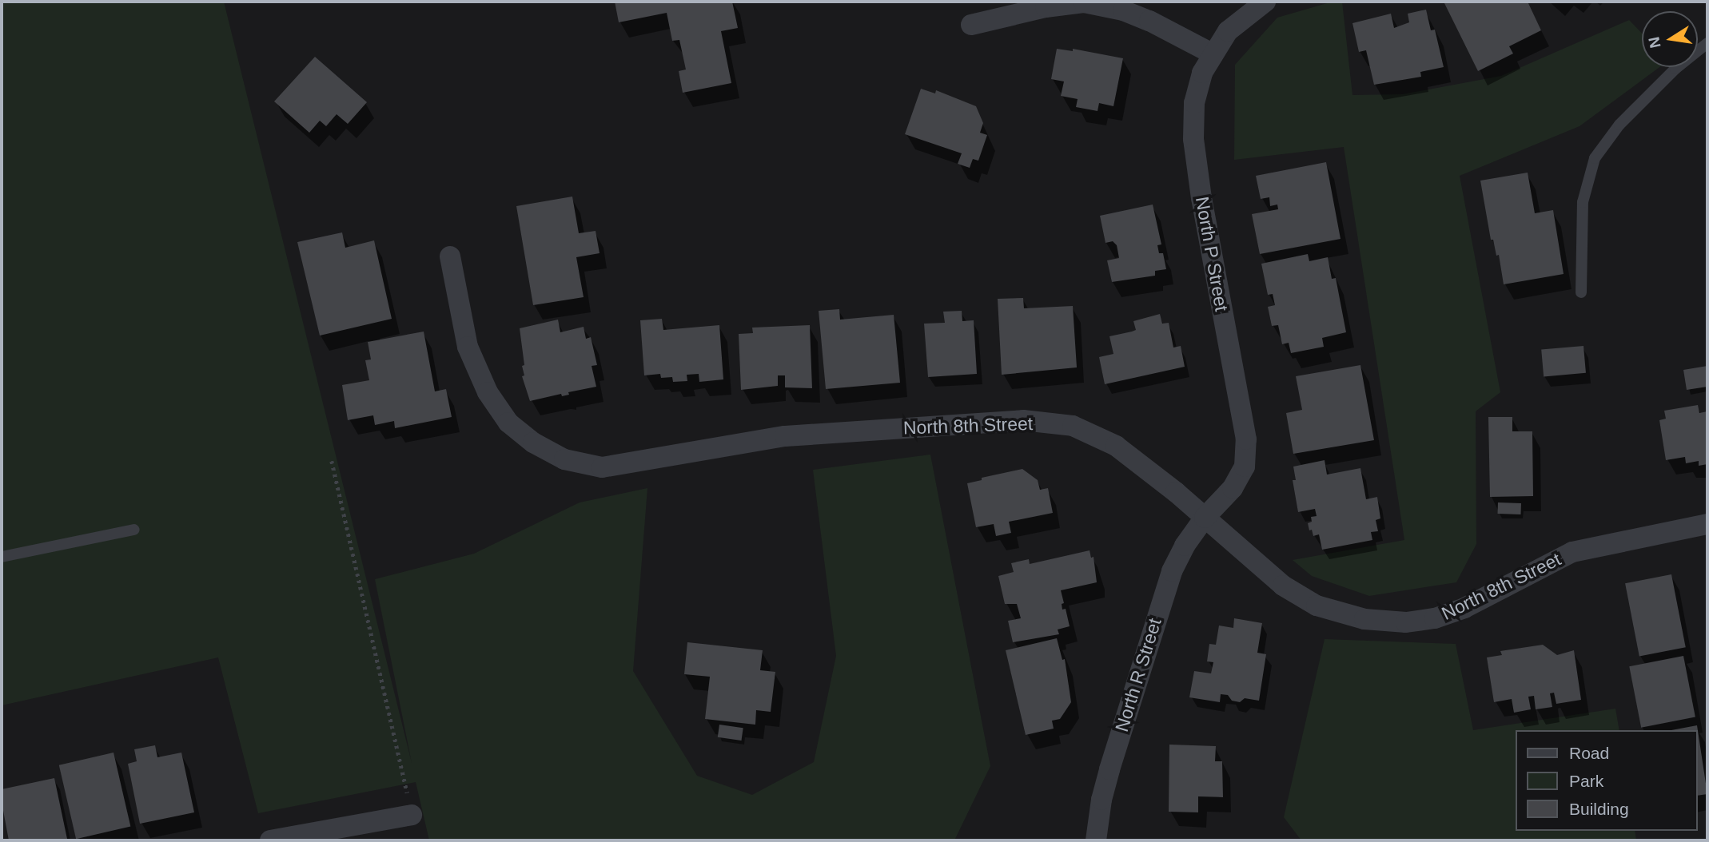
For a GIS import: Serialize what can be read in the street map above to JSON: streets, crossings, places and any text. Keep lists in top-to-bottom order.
{
  "streets": {
    "street": ["North P Street", "North 8th Street", "North R Street"]
  },
  "crossings": [
    ["North P Street", "North 8th Street"],
    ["North P Street", "North R Street"],
    ["North 8th Street", "North R Street"]
  ],
  "legend": ["Road", "Park", "Building"],
  "north": "left"
}
